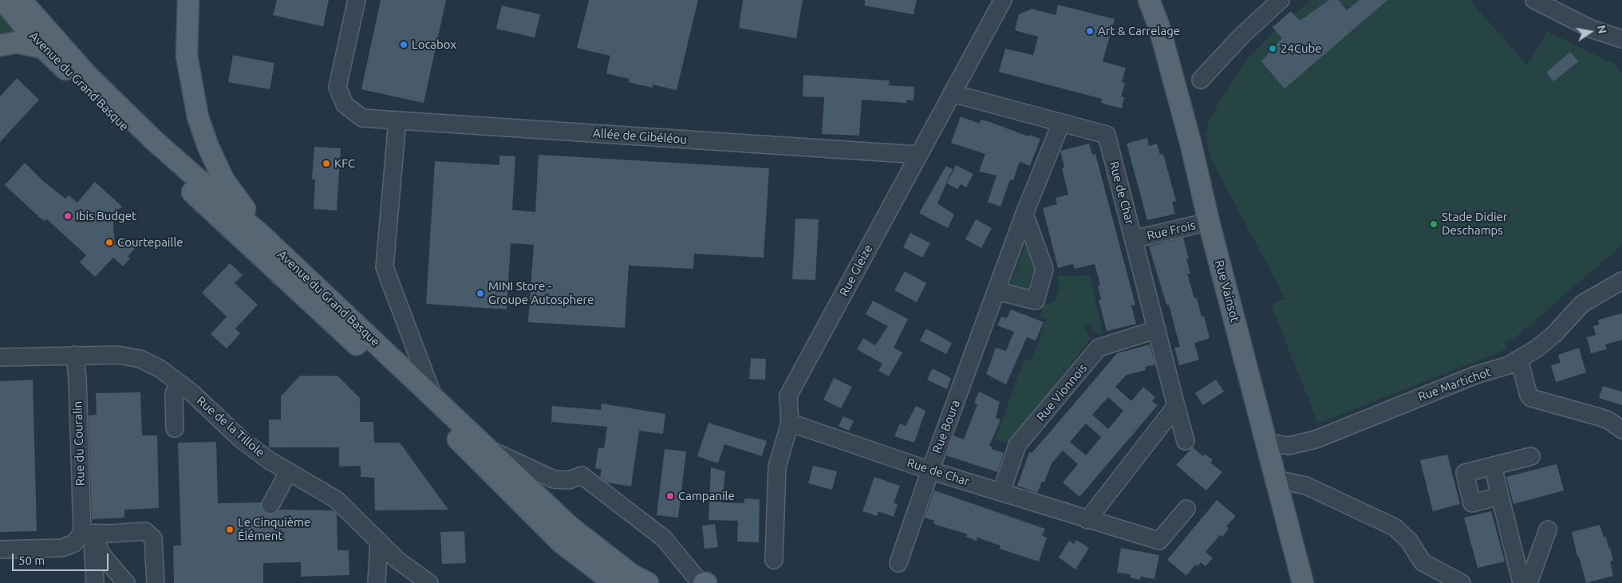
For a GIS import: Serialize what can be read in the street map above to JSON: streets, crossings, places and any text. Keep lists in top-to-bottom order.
{
  "streets": {
    "main road": ["Avenue du Grand Basque", "Rue Vainsot"],
    "street": [
      "Allée de Gibéléou",
      "Rue de Char",
      "Rue Frois",
      "Rue Gleize",
      "Rue Martichot",
      "Rue Vionnois",
      "Rue de la Tillole",
      "Rue Boura",
      "Rue du Couralin"
    ]
  },
  "crossings": [
    ["Allée de Gibéléou", "Rue Gleize"],
    ["Rue de Char", "Rue Frois"],
    ["Rue de Char", "Rue Gleize"],
    ["Rue de Char", "Rue Vionnois"],
    ["Rue de Char", "Rue Boura"],
    ["Rue Frois", "Rue Vainsot"],
    ["Rue Vainsot", "Rue Martichot"],
    ["Rue de la Tillole", "Rue du Couralin"]
  ],
  "places": [
    "Art & Carrelage",
    "Locabox",
    "24Cube",
    "KFC",
    "Ibis Budget",
    "Stade Didier Deschamps",
    "Courtepaille",
    "MINI Store - Groupe Autosphere",
    "Campanile",
    "Le Cinquième Élément"
  ],
  "scale_bar": "50 m",
  "north": "right"
}
